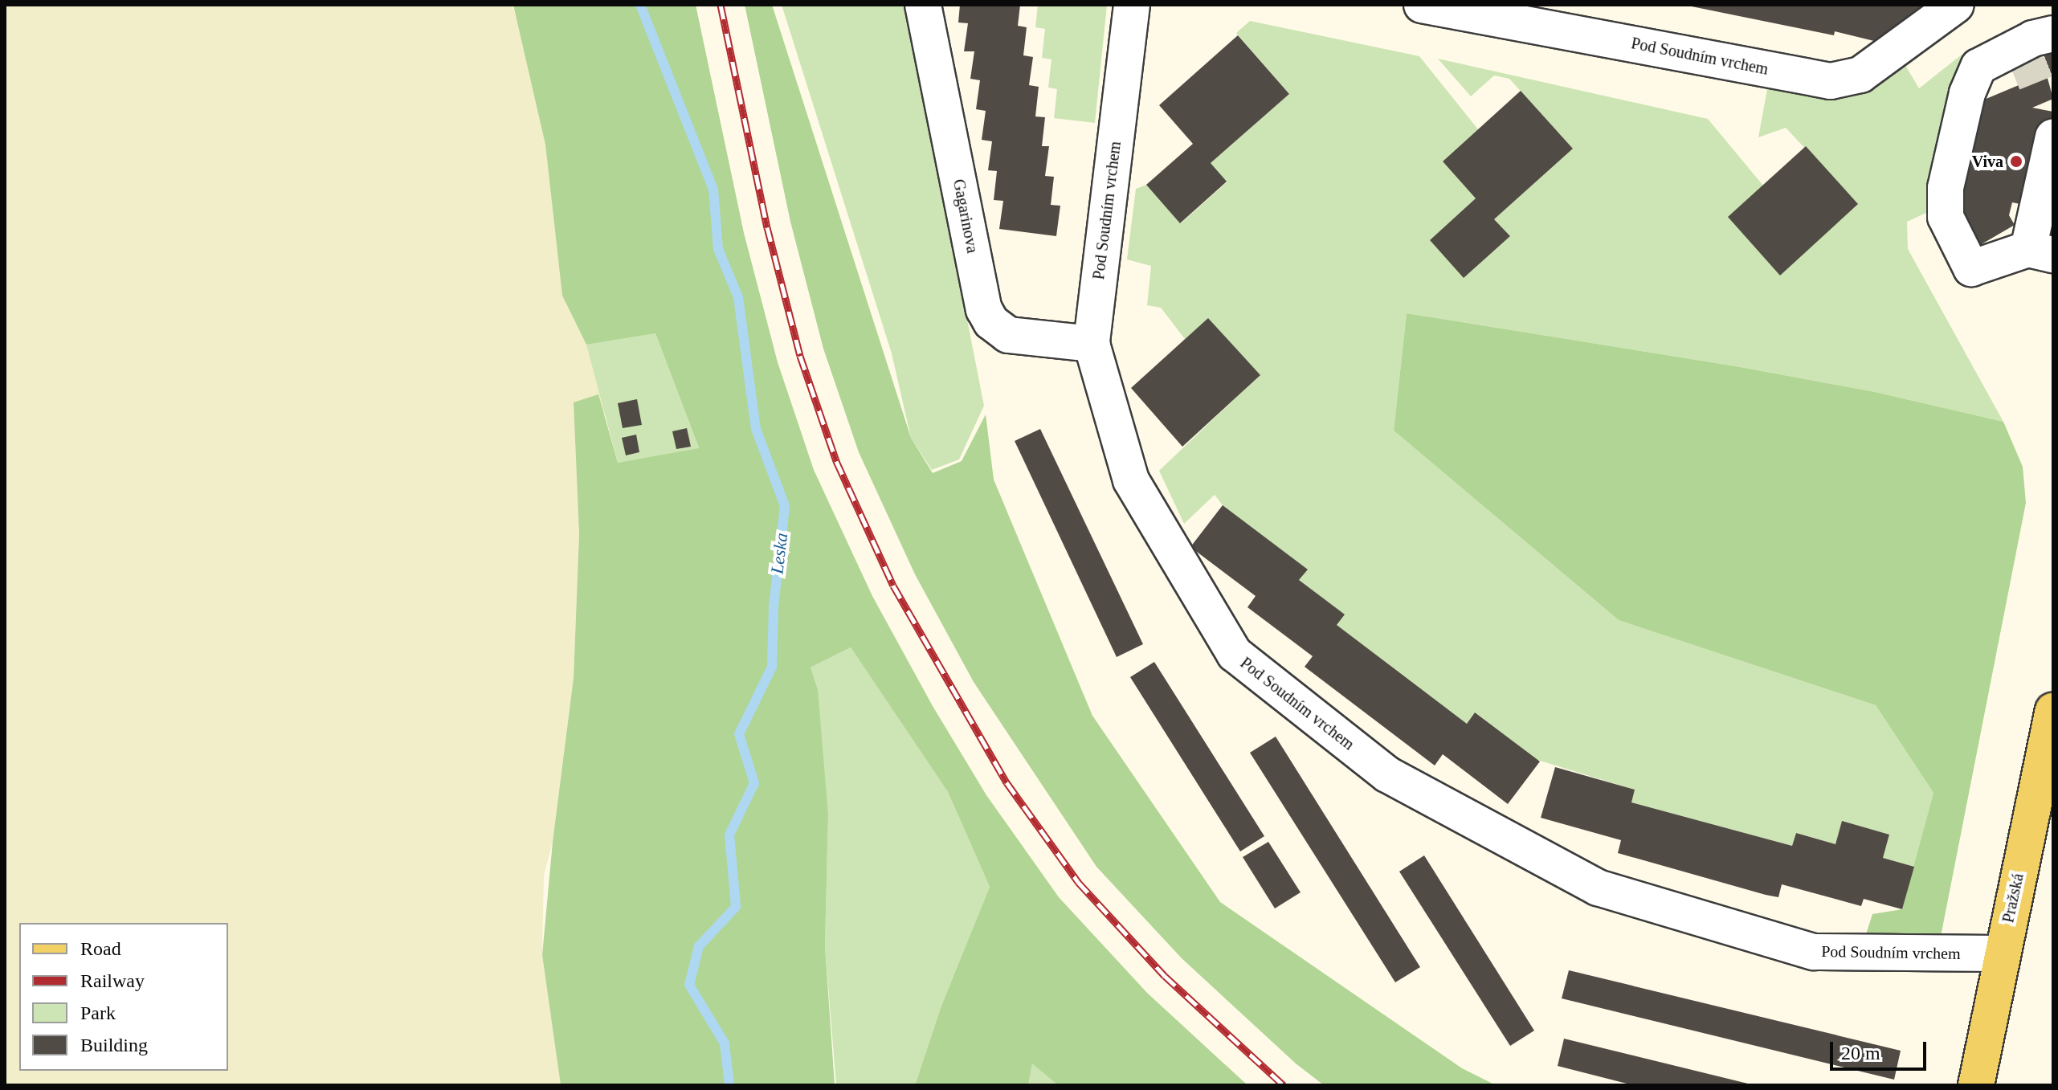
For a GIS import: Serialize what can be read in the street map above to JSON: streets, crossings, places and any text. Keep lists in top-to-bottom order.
{
  "streets": {
    "main road": ["Pražská"],
    "street": ["Pod Soudním vrchem", "Gagarinova"]
  },
  "crossings": [
    ["Pod Soudním vrchem", "Gagarinova"],
    ["Pod Soudním vrchem", "Pražská"]
  ],
  "water": ["Leska"],
  "places": ["Viva"],
  "legend": [
    "Road",
    "Railway",
    "Park",
    "Building"
  ],
  "scale_bar": "20 m"
}
